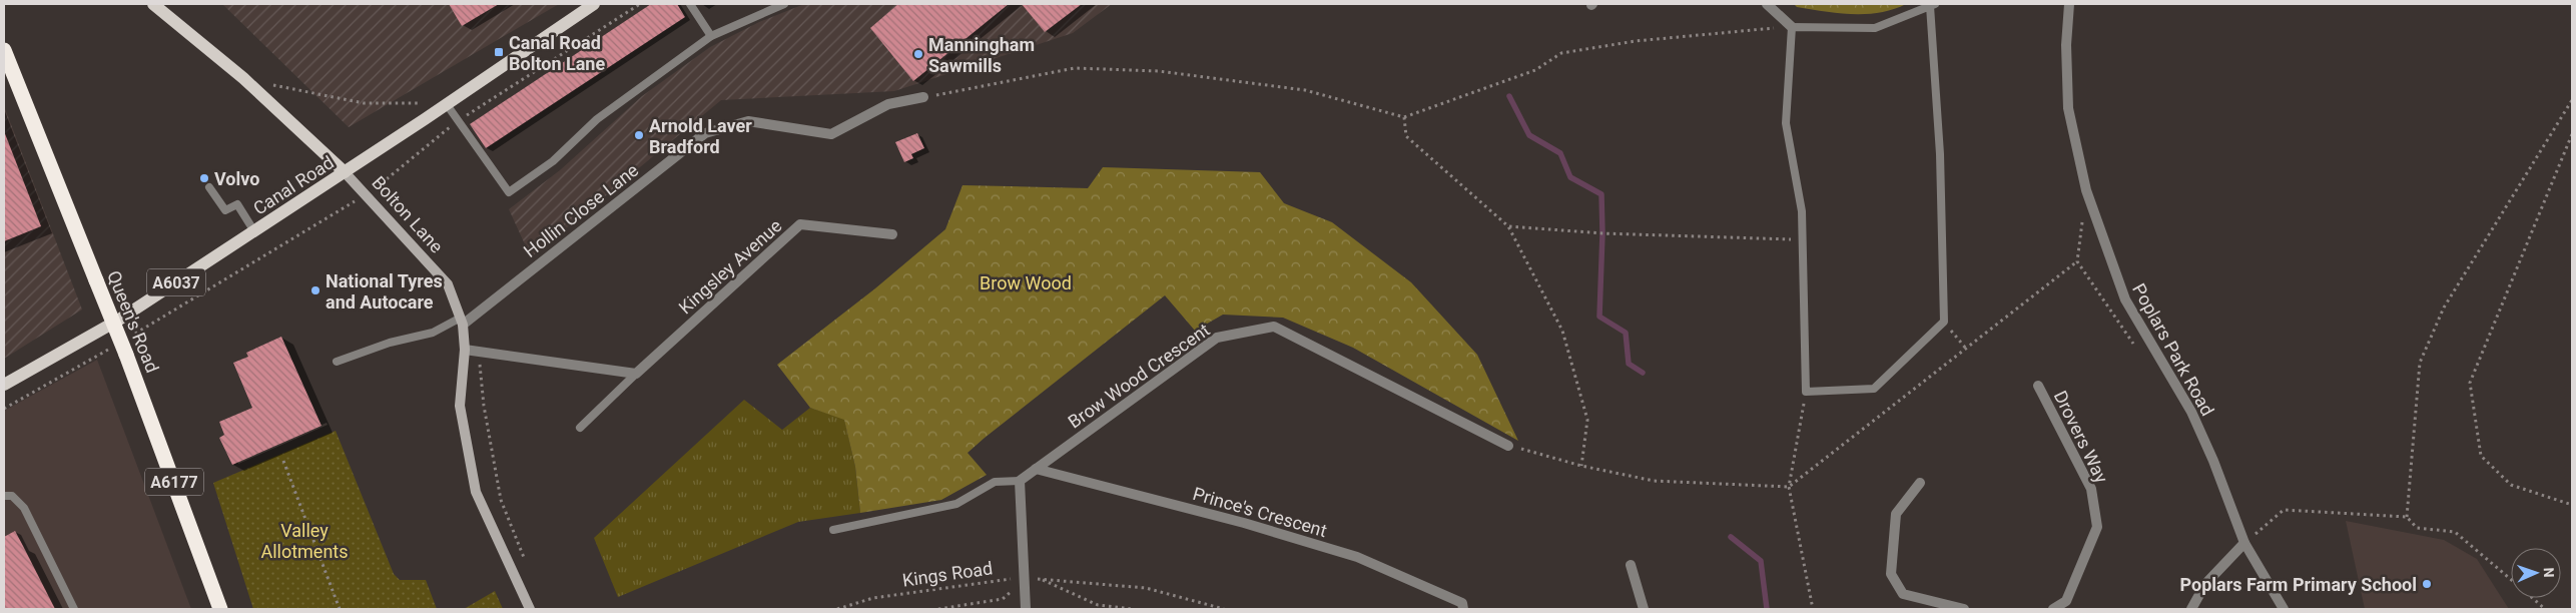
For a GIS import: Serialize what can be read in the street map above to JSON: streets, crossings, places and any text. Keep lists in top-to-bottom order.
{
  "streets": {
    "highway": ["Queen's Road", "A6177"],
    "main road": ["Canal Road", "Bolton Lane", "A6037"],
    "street": [
      "Hollin Close Lane",
      "Kingsley Avenue",
      "Poplars Park Road",
      "Brow Wood Crescent",
      "Drovers Way",
      "Prince's Crescent"
    ],
    "path": ["Kings Road"]
  },
  "crossings": [
    ["Canal Road", "Bolton Lane"],
    ["Hollin Close Lane", "Bolton Lane"],
    ["Brow Wood Crescent", "Prince's Crescent"]
  ],
  "parks": ["Brow Wood", "Valley Allotments"],
  "places": {
    "transit": ["Canal Road Bolton Lane"],
    "other": [
      "Manningham Sawmills",
      "Arnold Laver Bradford",
      "Volvo",
      "National Tyres and Autocare",
      "Poplars Farm Primary School"
    ]
  },
  "north": "right"
}
